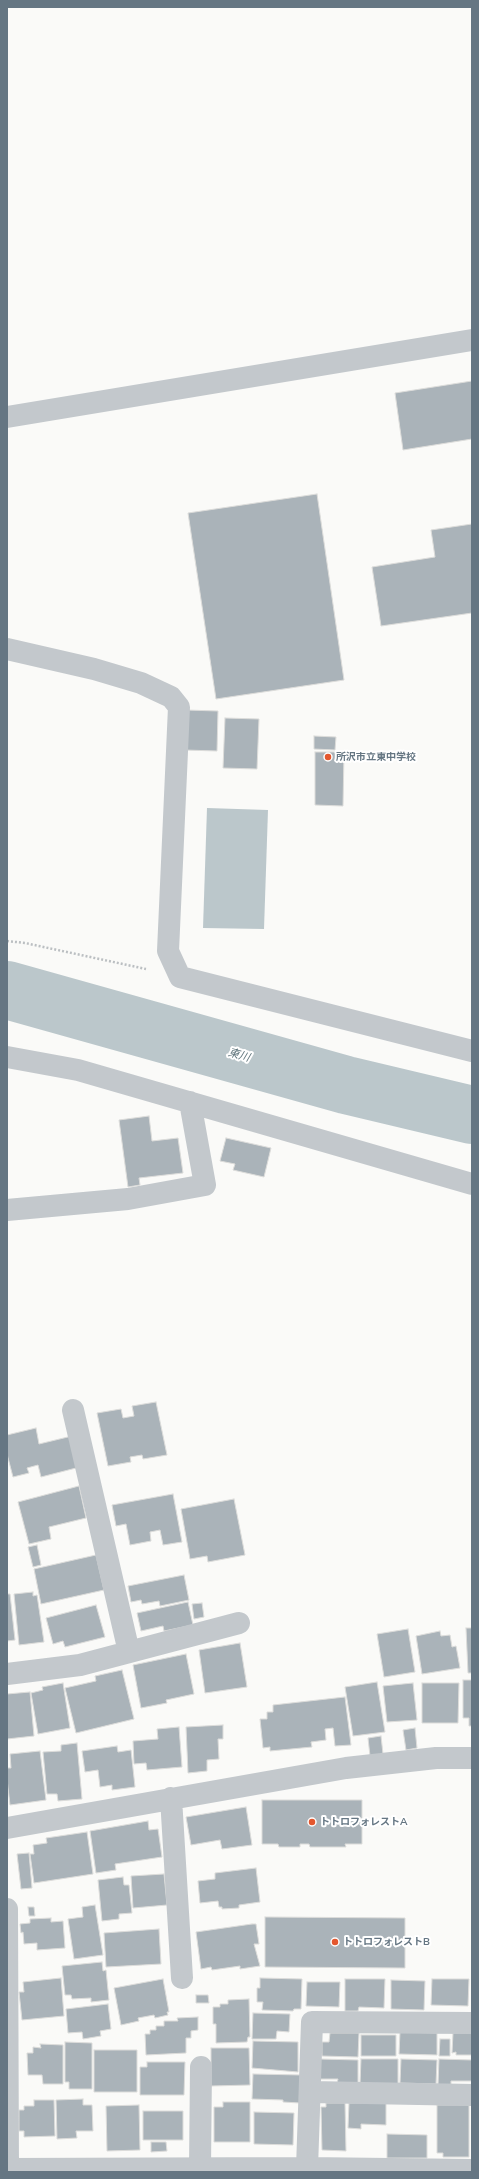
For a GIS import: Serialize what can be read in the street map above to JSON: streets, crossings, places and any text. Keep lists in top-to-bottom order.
{
  "water": ["東川"],
  "places": ["所沢市立東中学校", "トトロフォレストA", "トトロフォレストB"]
}
